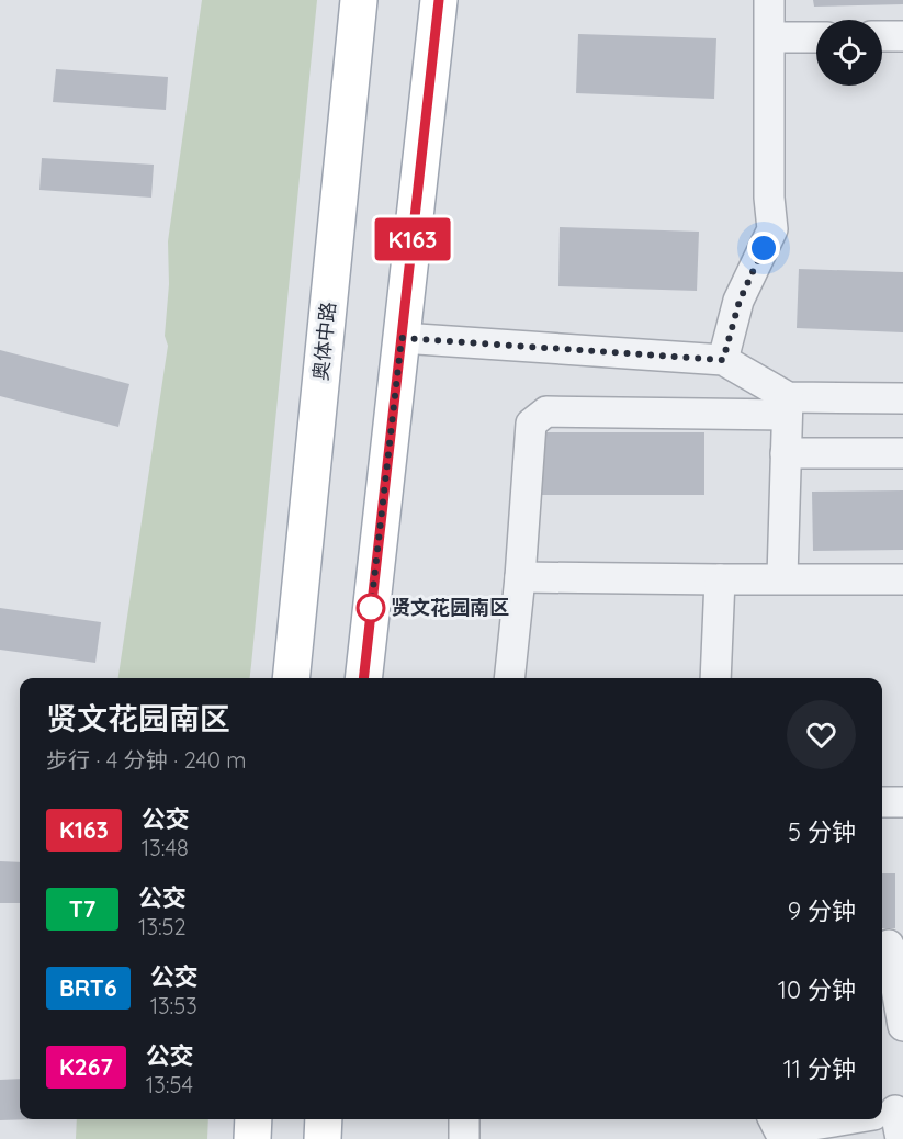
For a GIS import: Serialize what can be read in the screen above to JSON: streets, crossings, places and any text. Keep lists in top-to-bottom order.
{
  "streets": {
    "main road": ["奥体中路"]
  },
  "places": ["贤文花园南区"],
  "lines": ["bus line K163"],
  "page": {
    "on_map": "K163",
    "heading": ["贤文花园南区", "步行 · 4 分钟 · 240 m"],
    "list": [
      {
        "mark": "K163",
        "name": "公交",
        "note": "13:48",
        "value": "5 分钟"
      },
      {
        "mark": "T7",
        "name": "公交",
        "note": "13:52",
        "value": "9 分钟"
      },
      {
        "mark": "BRT6",
        "name": "公交",
        "note": "13:53",
        "value": "10 分钟"
      },
      {
        "mark": "K267",
        "name": "公交",
        "note": "13:54",
        "value": "11 分钟"
      }
    ]
  }
}
